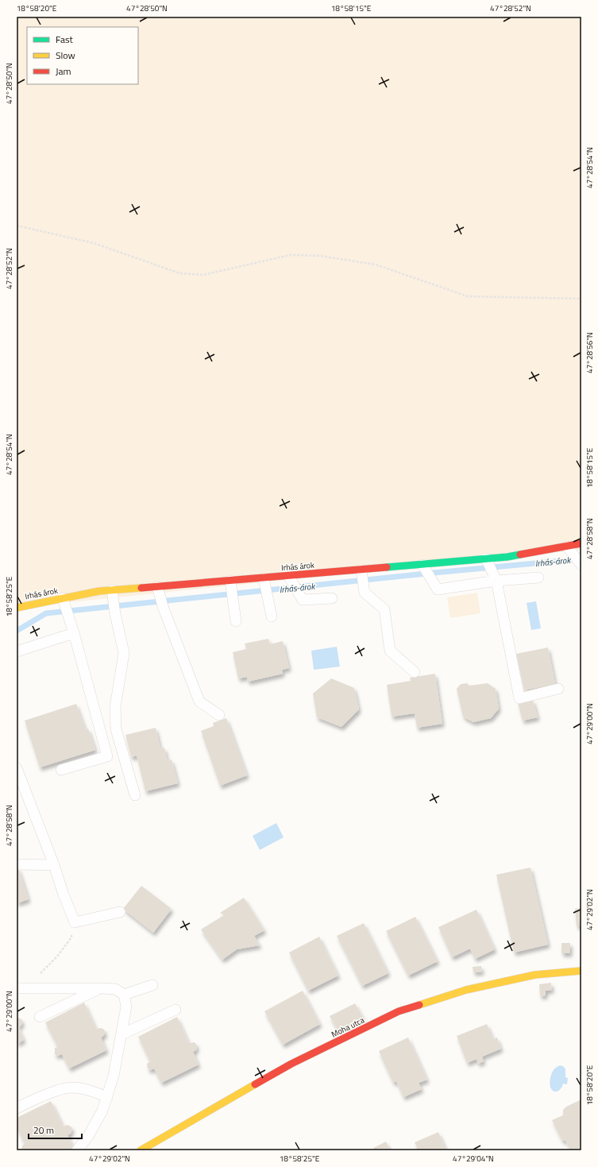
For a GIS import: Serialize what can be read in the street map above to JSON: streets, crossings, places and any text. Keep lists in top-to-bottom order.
{
  "streets": {
    "street": ["Irhás árok", "Moha utca"]
  },
  "water": ["Irhás-árok"],
  "legend": ["Fast", "Slow", "Jam"],
  "scale_bar": "20 m",
  "coordinates": [
    "18°58'20\"E",
    "47°28'50\"N",
    "18°58'15\"E",
    "47°28'52\"N",
    "47°28'54\"N",
    "47°28'56\"N",
    "47°28'58\"N",
    "18°58'25\"E",
    "47°29'00\"N",
    "47°29'02\"N",
    "47°29'04\"N"
  ]
}
